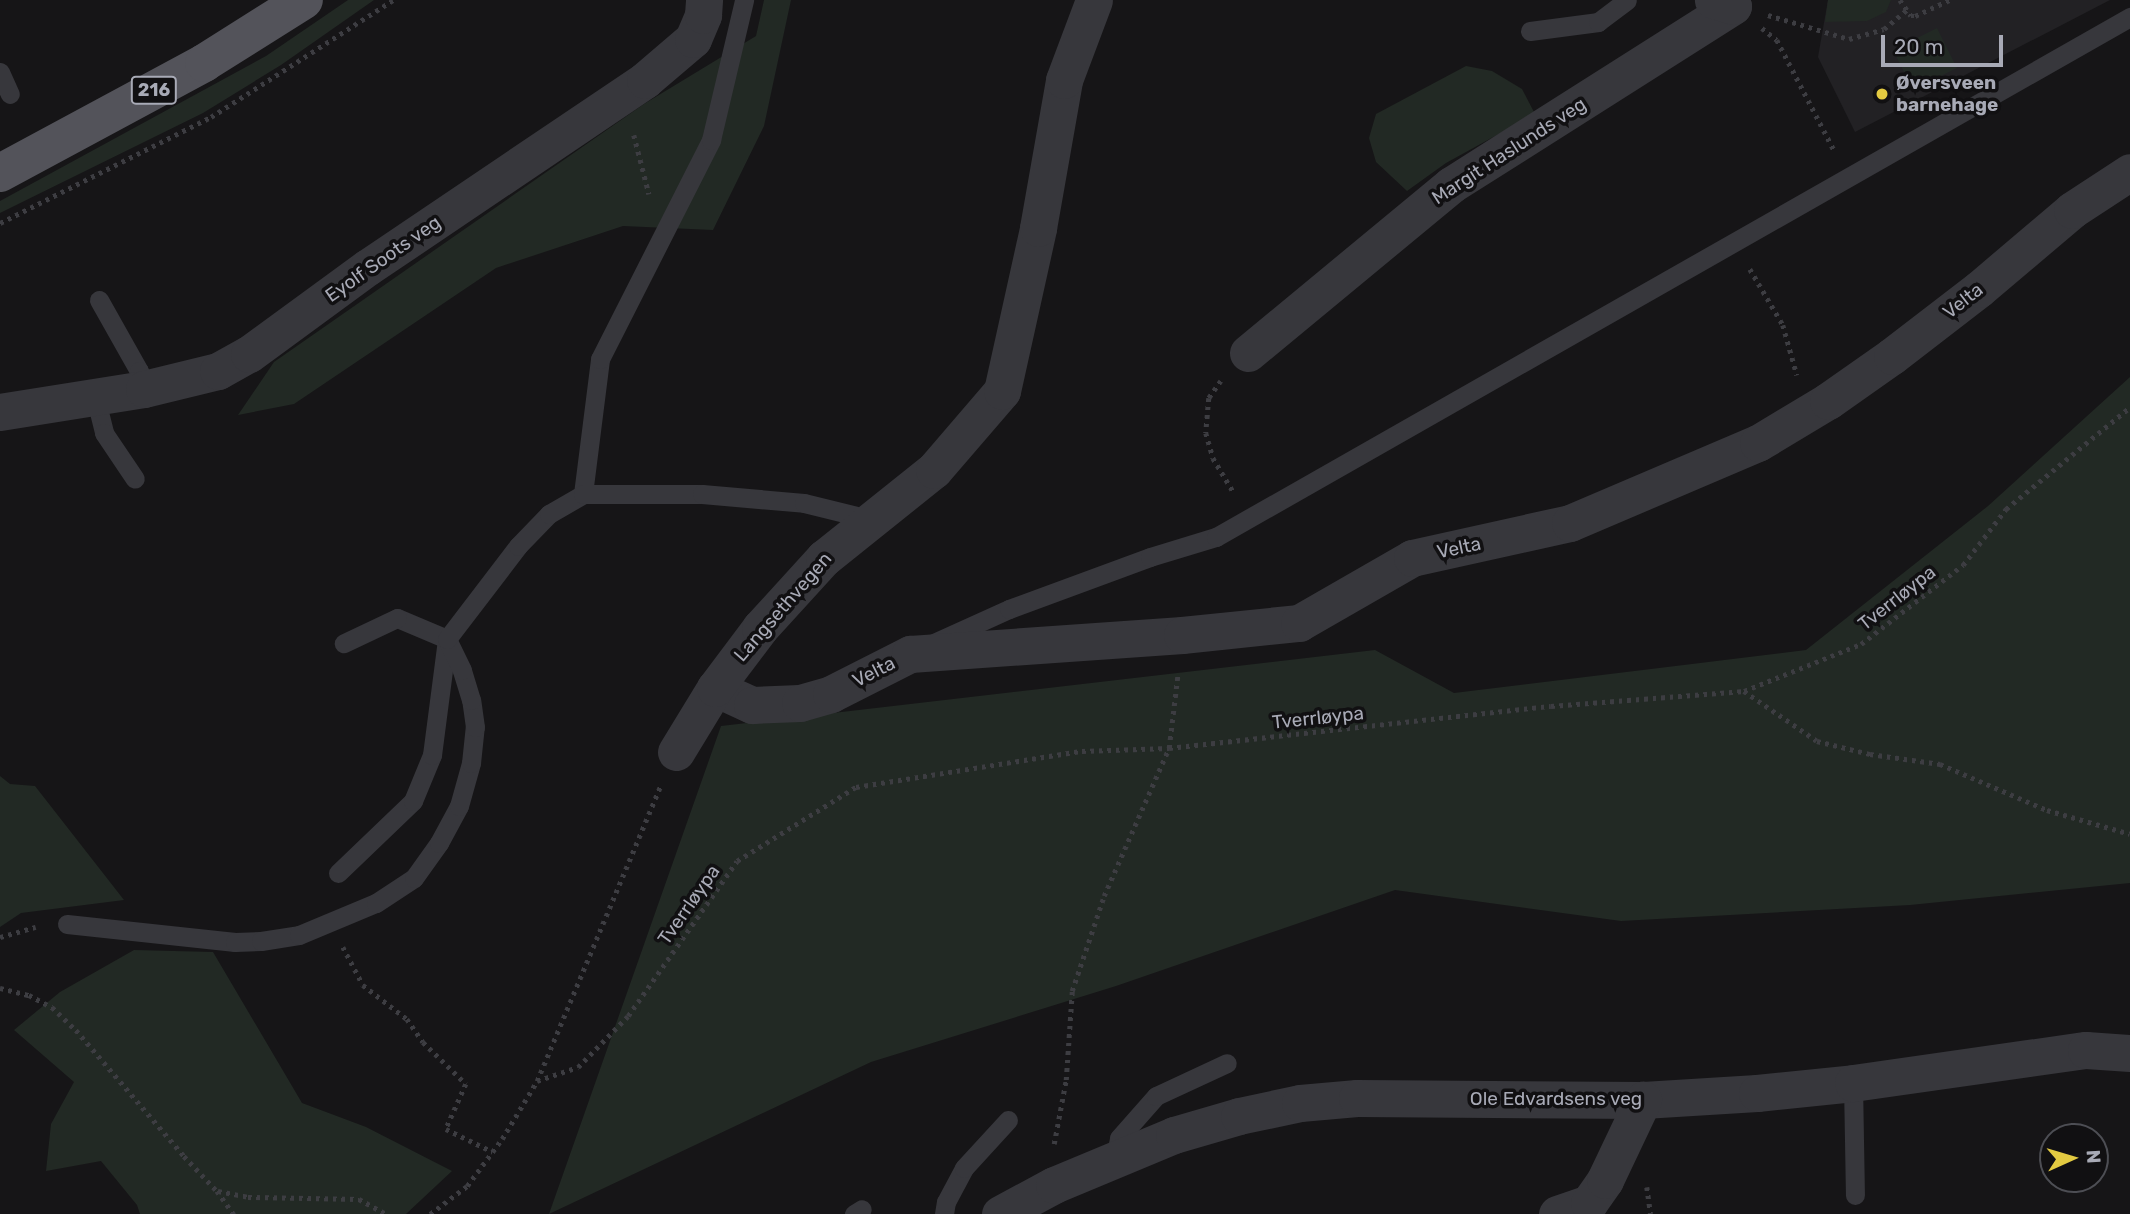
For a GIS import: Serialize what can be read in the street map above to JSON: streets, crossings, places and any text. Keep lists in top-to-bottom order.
{
  "streets": {
    "main road": ["216"],
    "street": [
      "Margit Haslunds veg",
      "Eyolf Soots veg",
      "Velta",
      "Langsethvegen",
      "Ole Edvardsens veg"
    ],
    "path": ["Tverrløypa"]
  },
  "crossings": [
    ["Velta", "Langsethvegen"]
  ],
  "places": ["Øversveen barnehage"],
  "scale_bar": "20 m",
  "north": "right"
}
